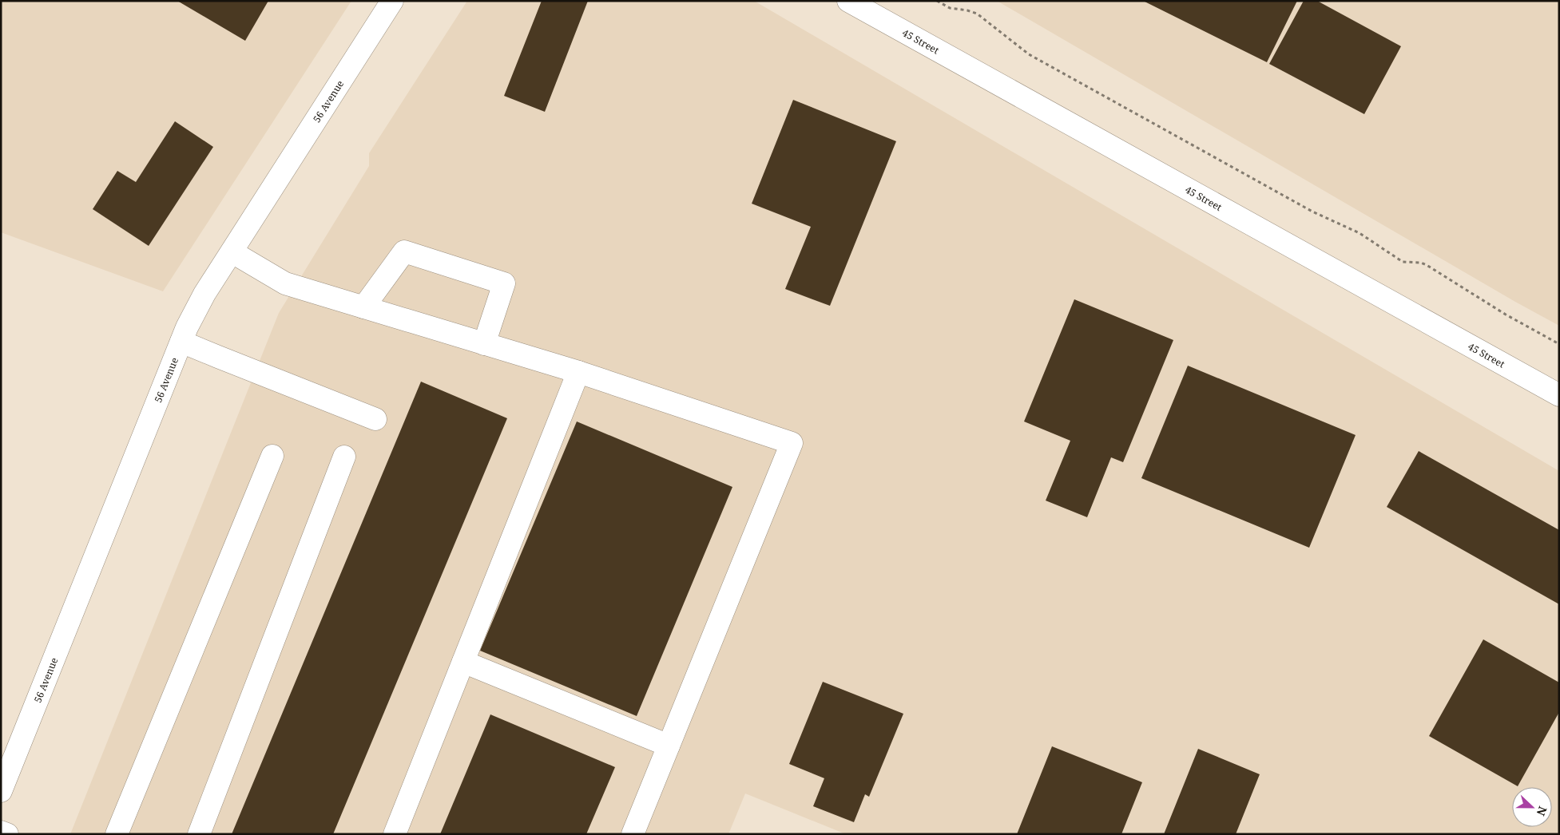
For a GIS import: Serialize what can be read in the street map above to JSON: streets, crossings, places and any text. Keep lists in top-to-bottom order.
{
  "streets": {
    "street": ["45 Street", "56 Avenue"]
  },
  "north": "right"
}
